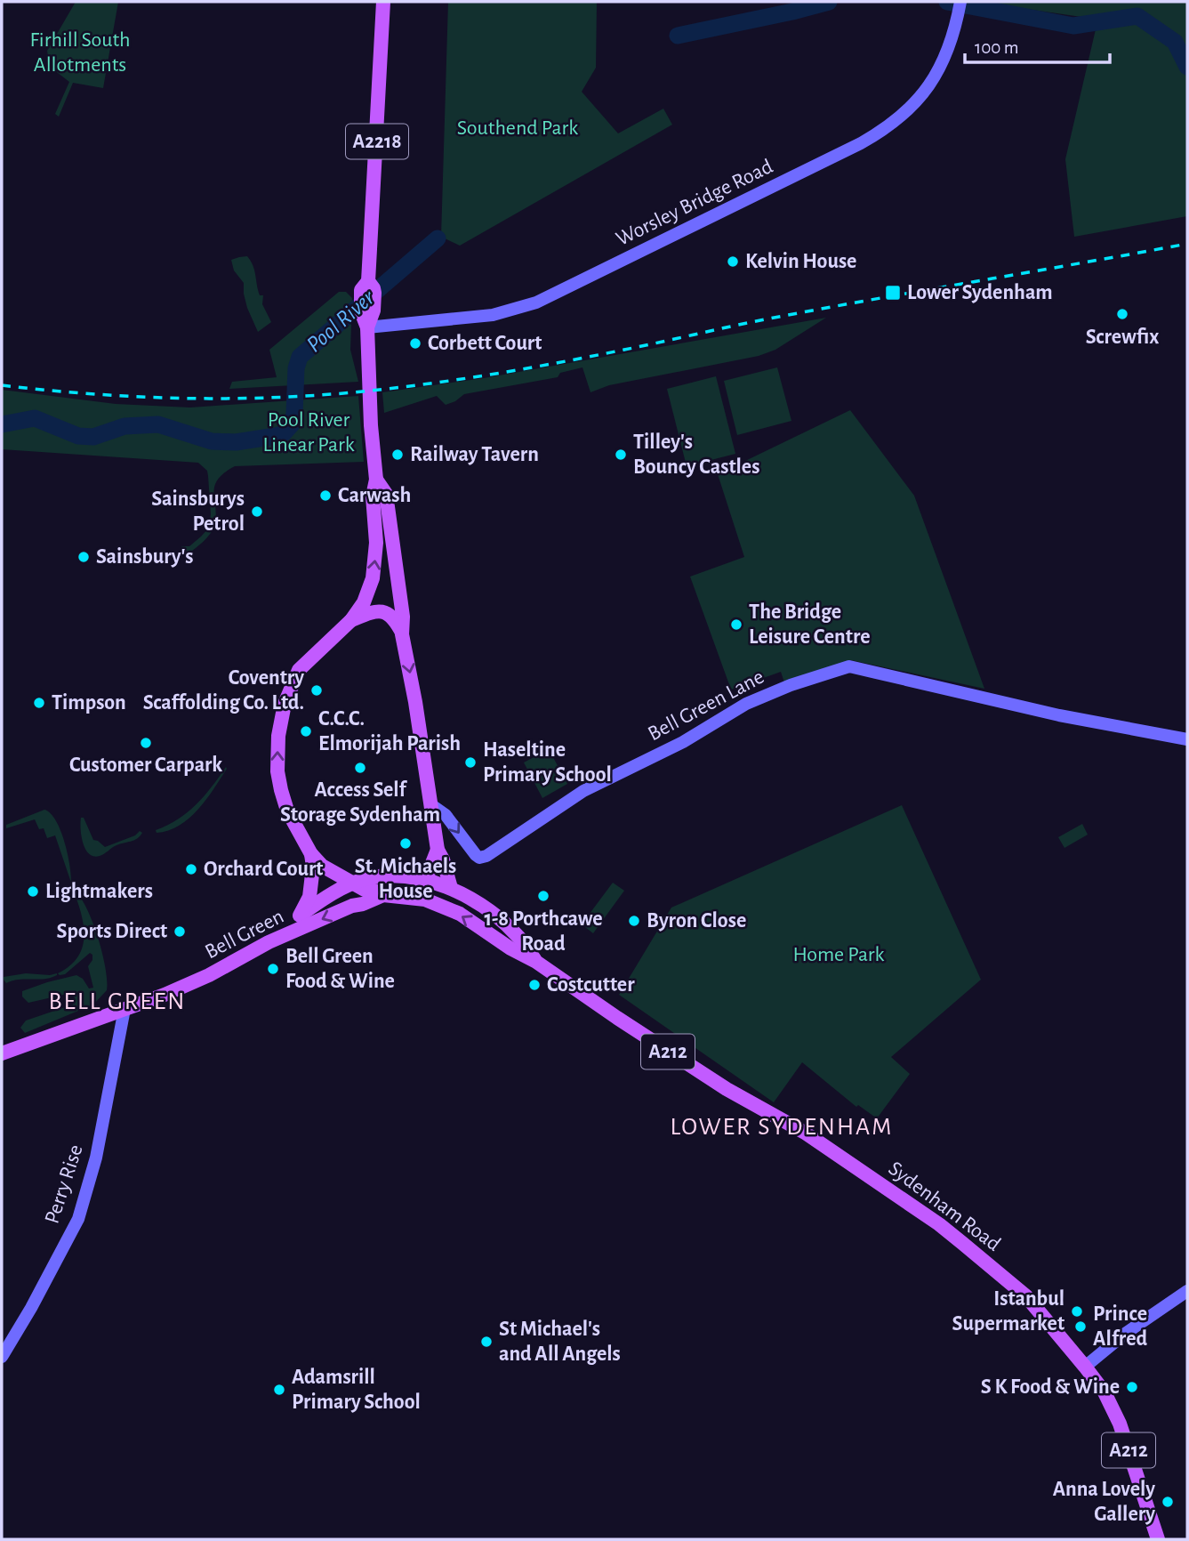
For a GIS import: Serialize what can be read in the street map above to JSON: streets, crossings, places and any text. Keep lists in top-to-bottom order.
{
  "streets": {
    "main road": [
      "A2218",
      "Bell Green",
      "A212",
      "Sydenham Road"
    ],
    "street": ["Worsley Bridge Road", "Bell Green Lane", "Perry Rise"]
  },
  "crossings": [
    ["A2218", "Worsley Bridge Road"],
    ["A2218", "Bell Green Lane"],
    ["A2218", "A212"],
    ["A2218", "Sydenham Road"],
    ["Bell Green", "A212"],
    ["Bell Green", "Perry Rise"],
    ["A212", "Perry Rise"],
    ["A212", "Sydenham Road"]
  ],
  "one_way": ["Bell Green Lane"],
  "districts": ["BELL GREEN", "LOWER SYDENHAM"],
  "water": ["Pool River"],
  "parks": [
    "Firhill South Allotments",
    "Southend Park",
    "Pool River Linear Park",
    "Home Park"
  ],
  "places": {
    "other": [
      "Kelvin House",
      "Screwfix",
      "Corbett Court",
      "Railway Tavern",
      "Tilley's Bouncy Castles",
      "Carwash",
      "Sainsburys Petrol",
      "Sainsbury's",
      "The Bridge Leisure Centre",
      "Coventry Scaffolding Co. Ltd.",
      "Timpson",
      "C.C.C. Elmorijah Parish",
      "Customer Carpark",
      "Haseltine Primary School",
      "Access Self Storage Sydenham",
      "St. Michaels House",
      "Orchard Court",
      "Lightmakers",
      "1-8 Porthcawe Road",
      "Byron Close",
      "Sports Direct",
      "Bell Green Food & Wine",
      "Costcutter",
      "Istanbul Supermarket",
      "Prince Alfred",
      "St Michael's and All Angels",
      "S K Food & Wine",
      "Adamsrill Primary School",
      "Anna Lovely Gallery"
    ],
    "transit": ["Lower Sydenham"]
  },
  "scale_bar": "100 m"
}
